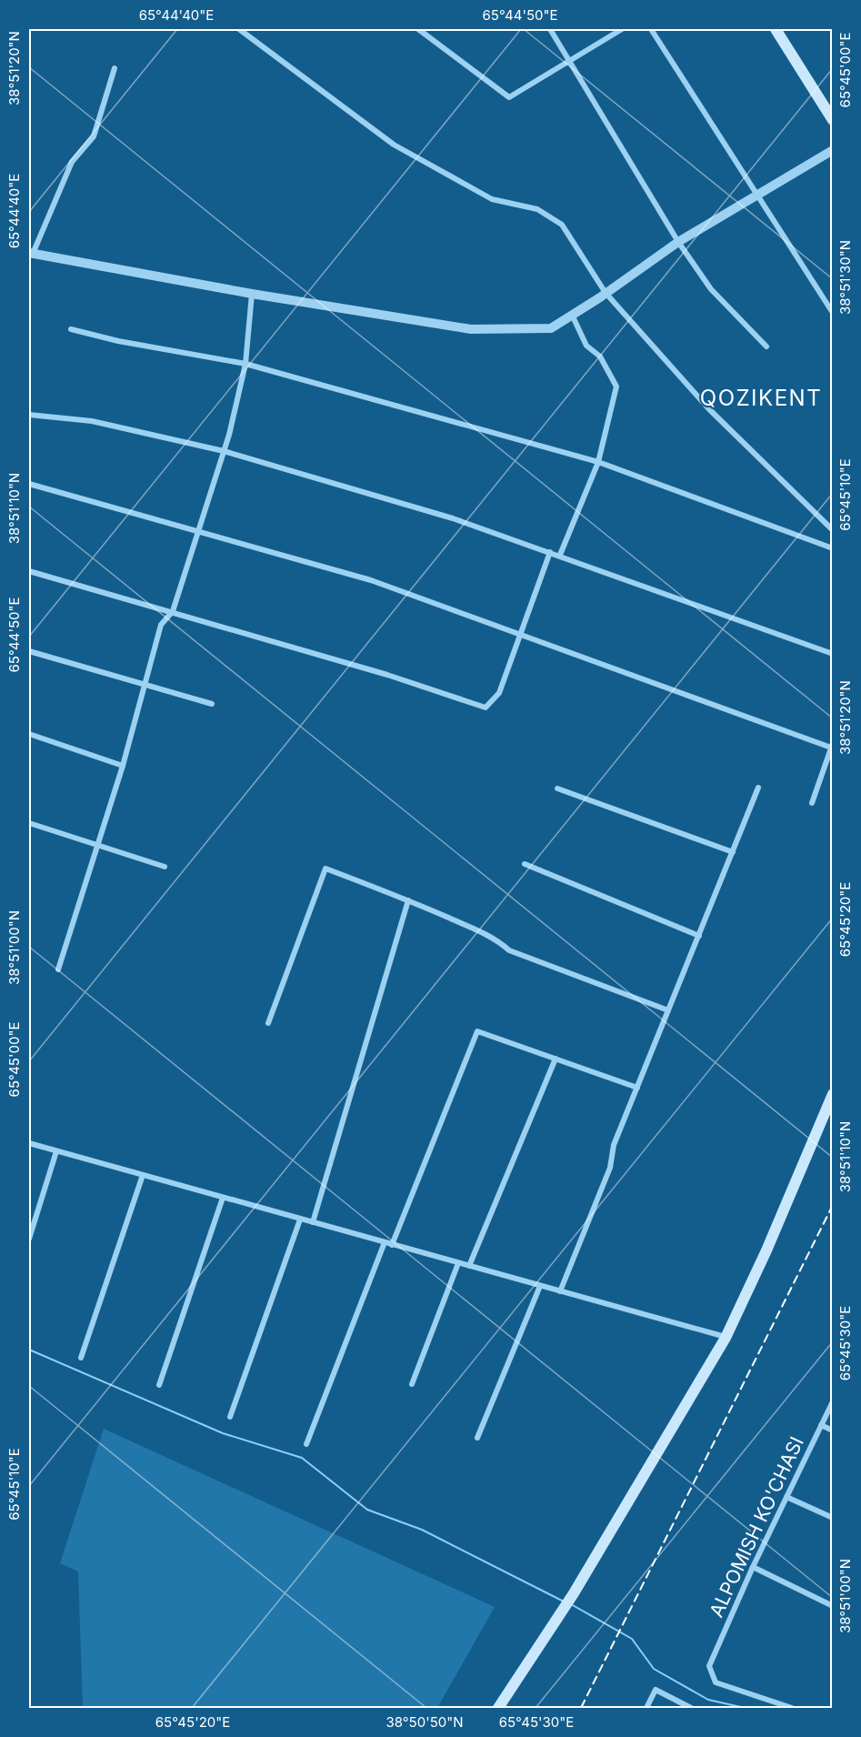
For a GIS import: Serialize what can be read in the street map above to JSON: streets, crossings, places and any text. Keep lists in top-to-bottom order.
{
  "streets": {
    "street": ["ALPOMISH KO'CHASI"]
  },
  "districts": ["QOZIKENT"],
  "coordinates": [
    "65°44'40\"E",
    "65°44'50\"E",
    "38°51'20\"N",
    "65°45'00\"E",
    "38°51'30\"N",
    "65°45'10\"E",
    "38°51'10\"N",
    "65°45'20\"E",
    "38°51'00\"N",
    "65°45'30\"E",
    "38°50'50\"N"
  ]
}
